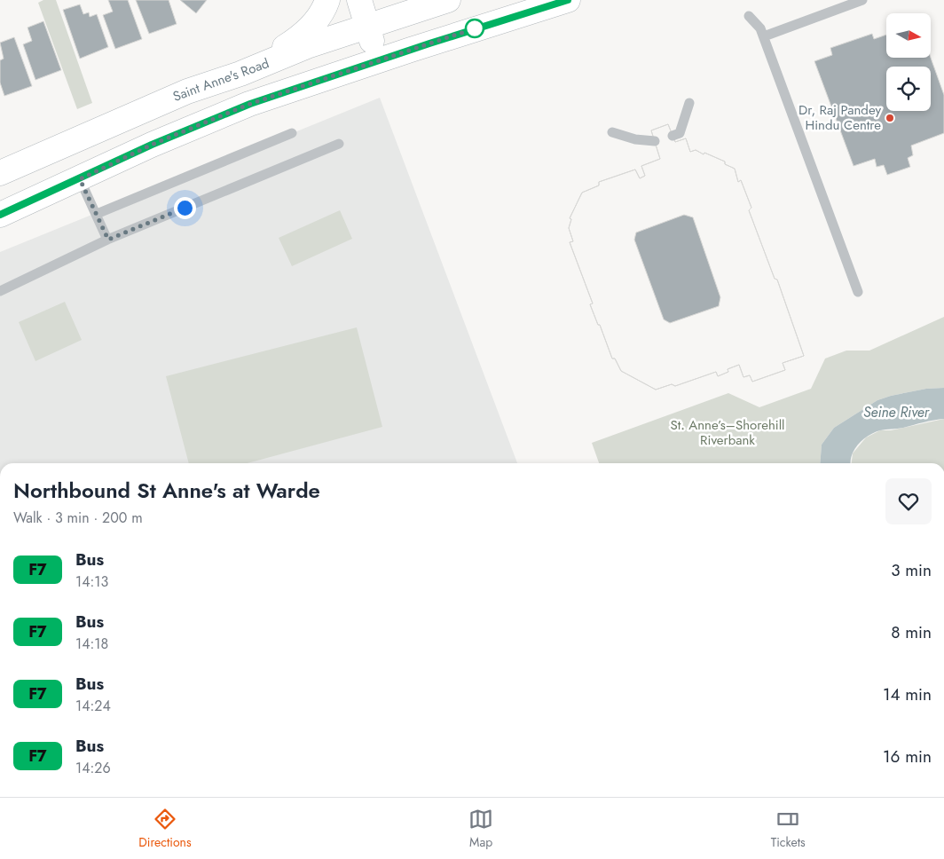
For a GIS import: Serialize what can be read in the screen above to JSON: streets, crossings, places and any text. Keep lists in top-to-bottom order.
{
  "streets": {
    "main road": ["Saint Anne's Road"]
  },
  "water": ["Seine River"],
  "parks": ["St. Anne’s–Shorehill Riverbank"],
  "places": ["Dr, Raj Pandey Hindu Centre"],
  "lines": ["bus line F7"],
  "north": "right",
  "page": {
    "heading": ["Northbound St Anne's at Warde", "Walk · 3 min · 200 m"],
    "list": [
      {
        "mark": "F7",
        "name": "Bus",
        "note": "14:13",
        "value": "3 min"
      },
      {
        "mark": "F7",
        "name": "Bus",
        "note": "14:18",
        "value": "8 min"
      },
      {
        "mark": "F7",
        "name": "Bus",
        "note": "14:24",
        "value": "14 min"
      },
      {
        "mark": "F7",
        "name": "Bus",
        "note": "14:26",
        "value": "16 min"
      }
    ],
    "tabs": ["Directions", "Map", "Tickets"]
  }
}
